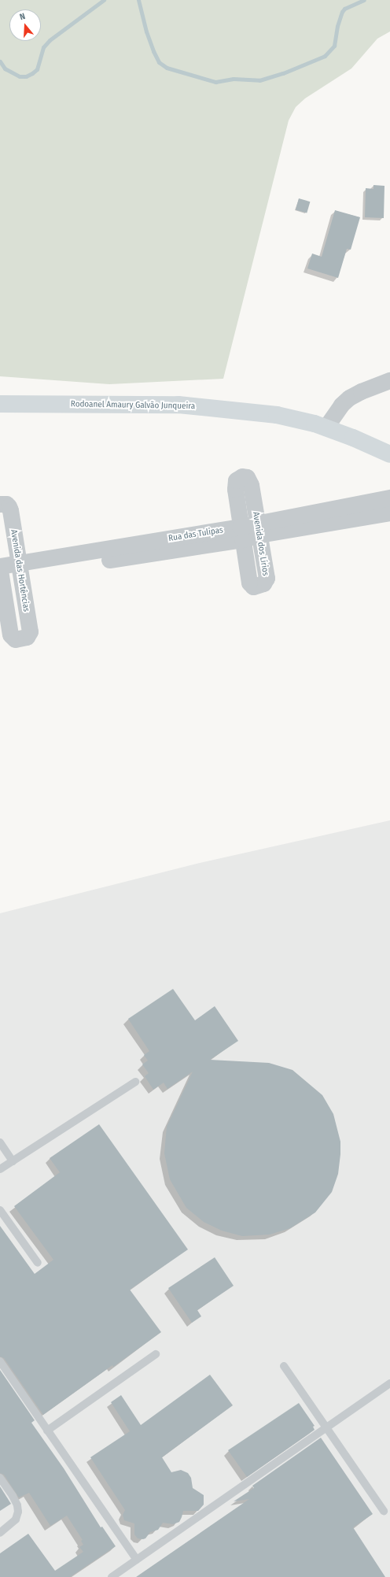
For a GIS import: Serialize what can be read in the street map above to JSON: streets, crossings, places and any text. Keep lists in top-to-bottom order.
{
  "streets": {
    "main road": ["Rodoanel Amaury Galvão Junqueira"],
    "street": ["Rua das Tulipas", "Avenida dos Lírios", "Avenida das Hortências"]
  },
  "crossings": [
    ["Rua das Tulipas", "Avenida dos Lírios"],
    ["Rua das Tulipas", "Avenida das Hortências"]
  ],
  "north": "top"
}
